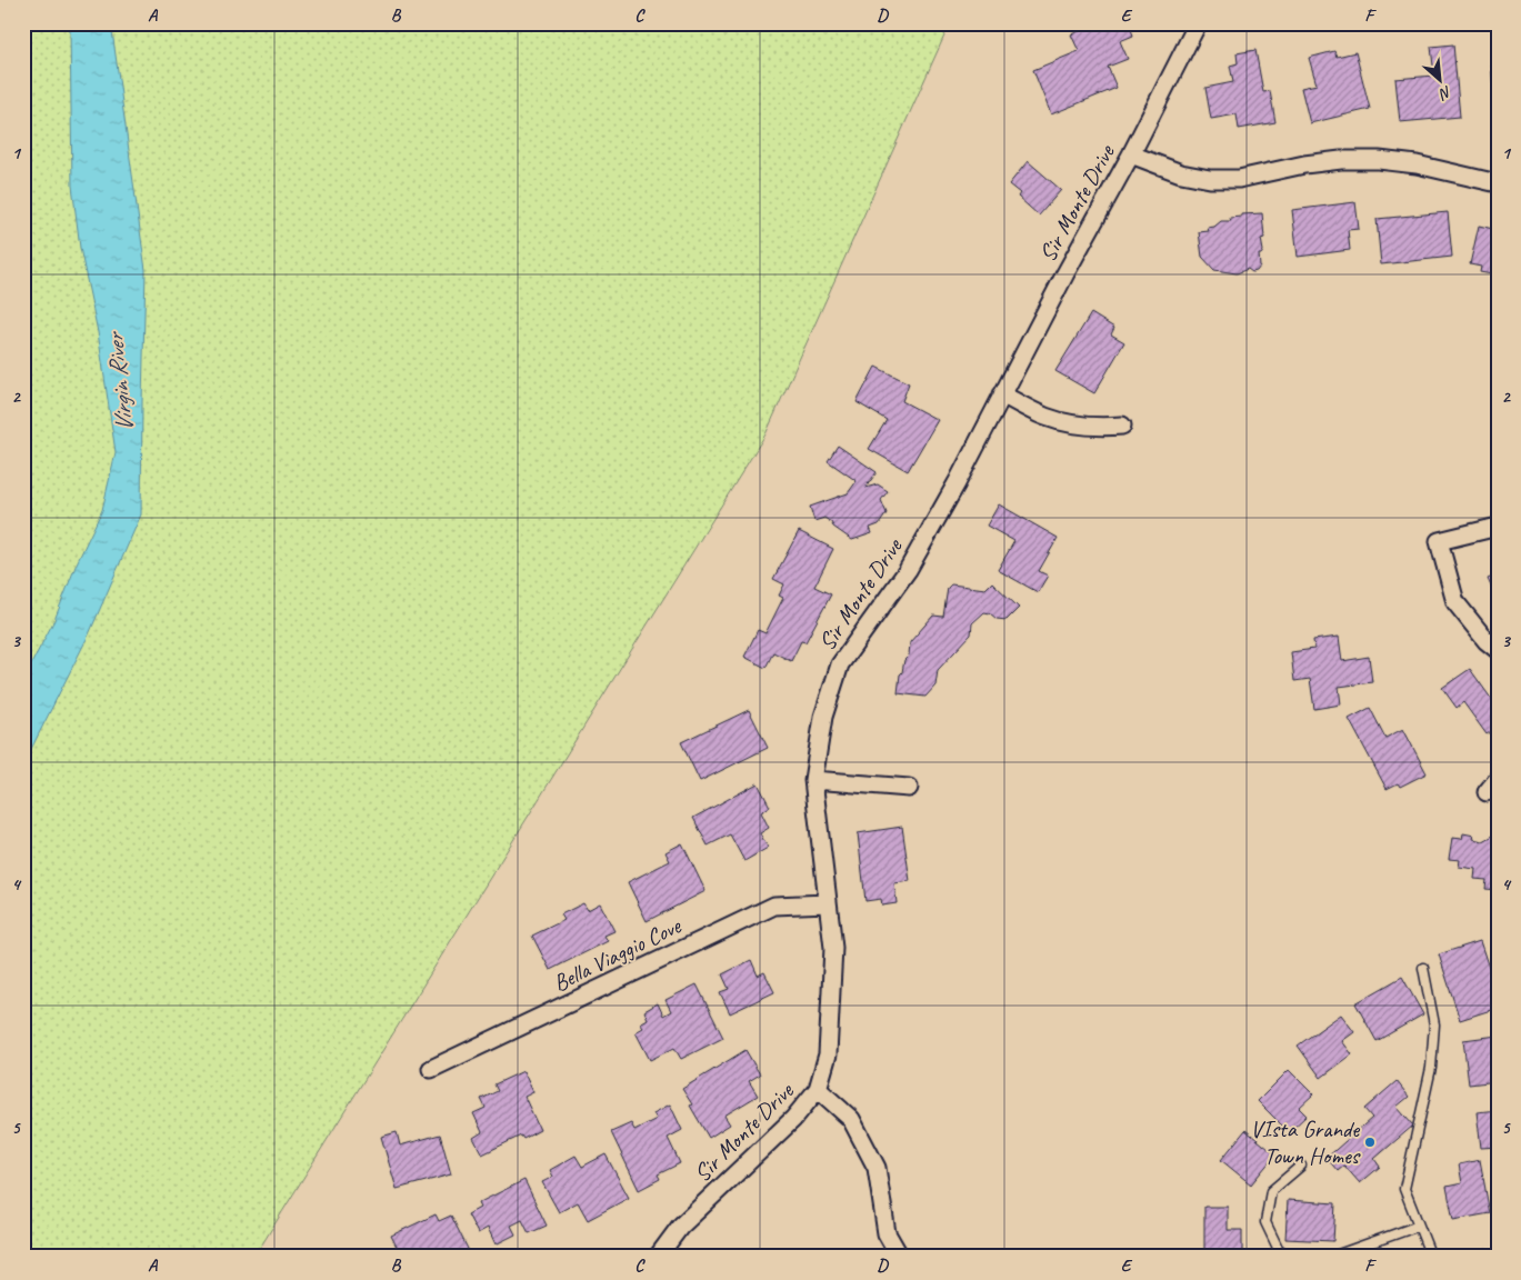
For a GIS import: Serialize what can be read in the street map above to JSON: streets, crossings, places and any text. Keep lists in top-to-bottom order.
{
  "streets": {
    "street": ["Sir Monte Drive", "Bella Viaggio Cove"]
  },
  "crossings": [
    ["Sir Monte Drive", "Bella Viaggio Cove"]
  ],
  "water": ["Virgin River"],
  "places": ["VIsta Grande Town Homes"],
  "north": "bottom right",
  "grid": {
    "columns": [
      "A",
      "B",
      "C",
      "D",
      "E",
      "F"
    ],
    "rows": [
      "1",
      "2",
      "3",
      "4",
      "5"
    ]
  }
}
